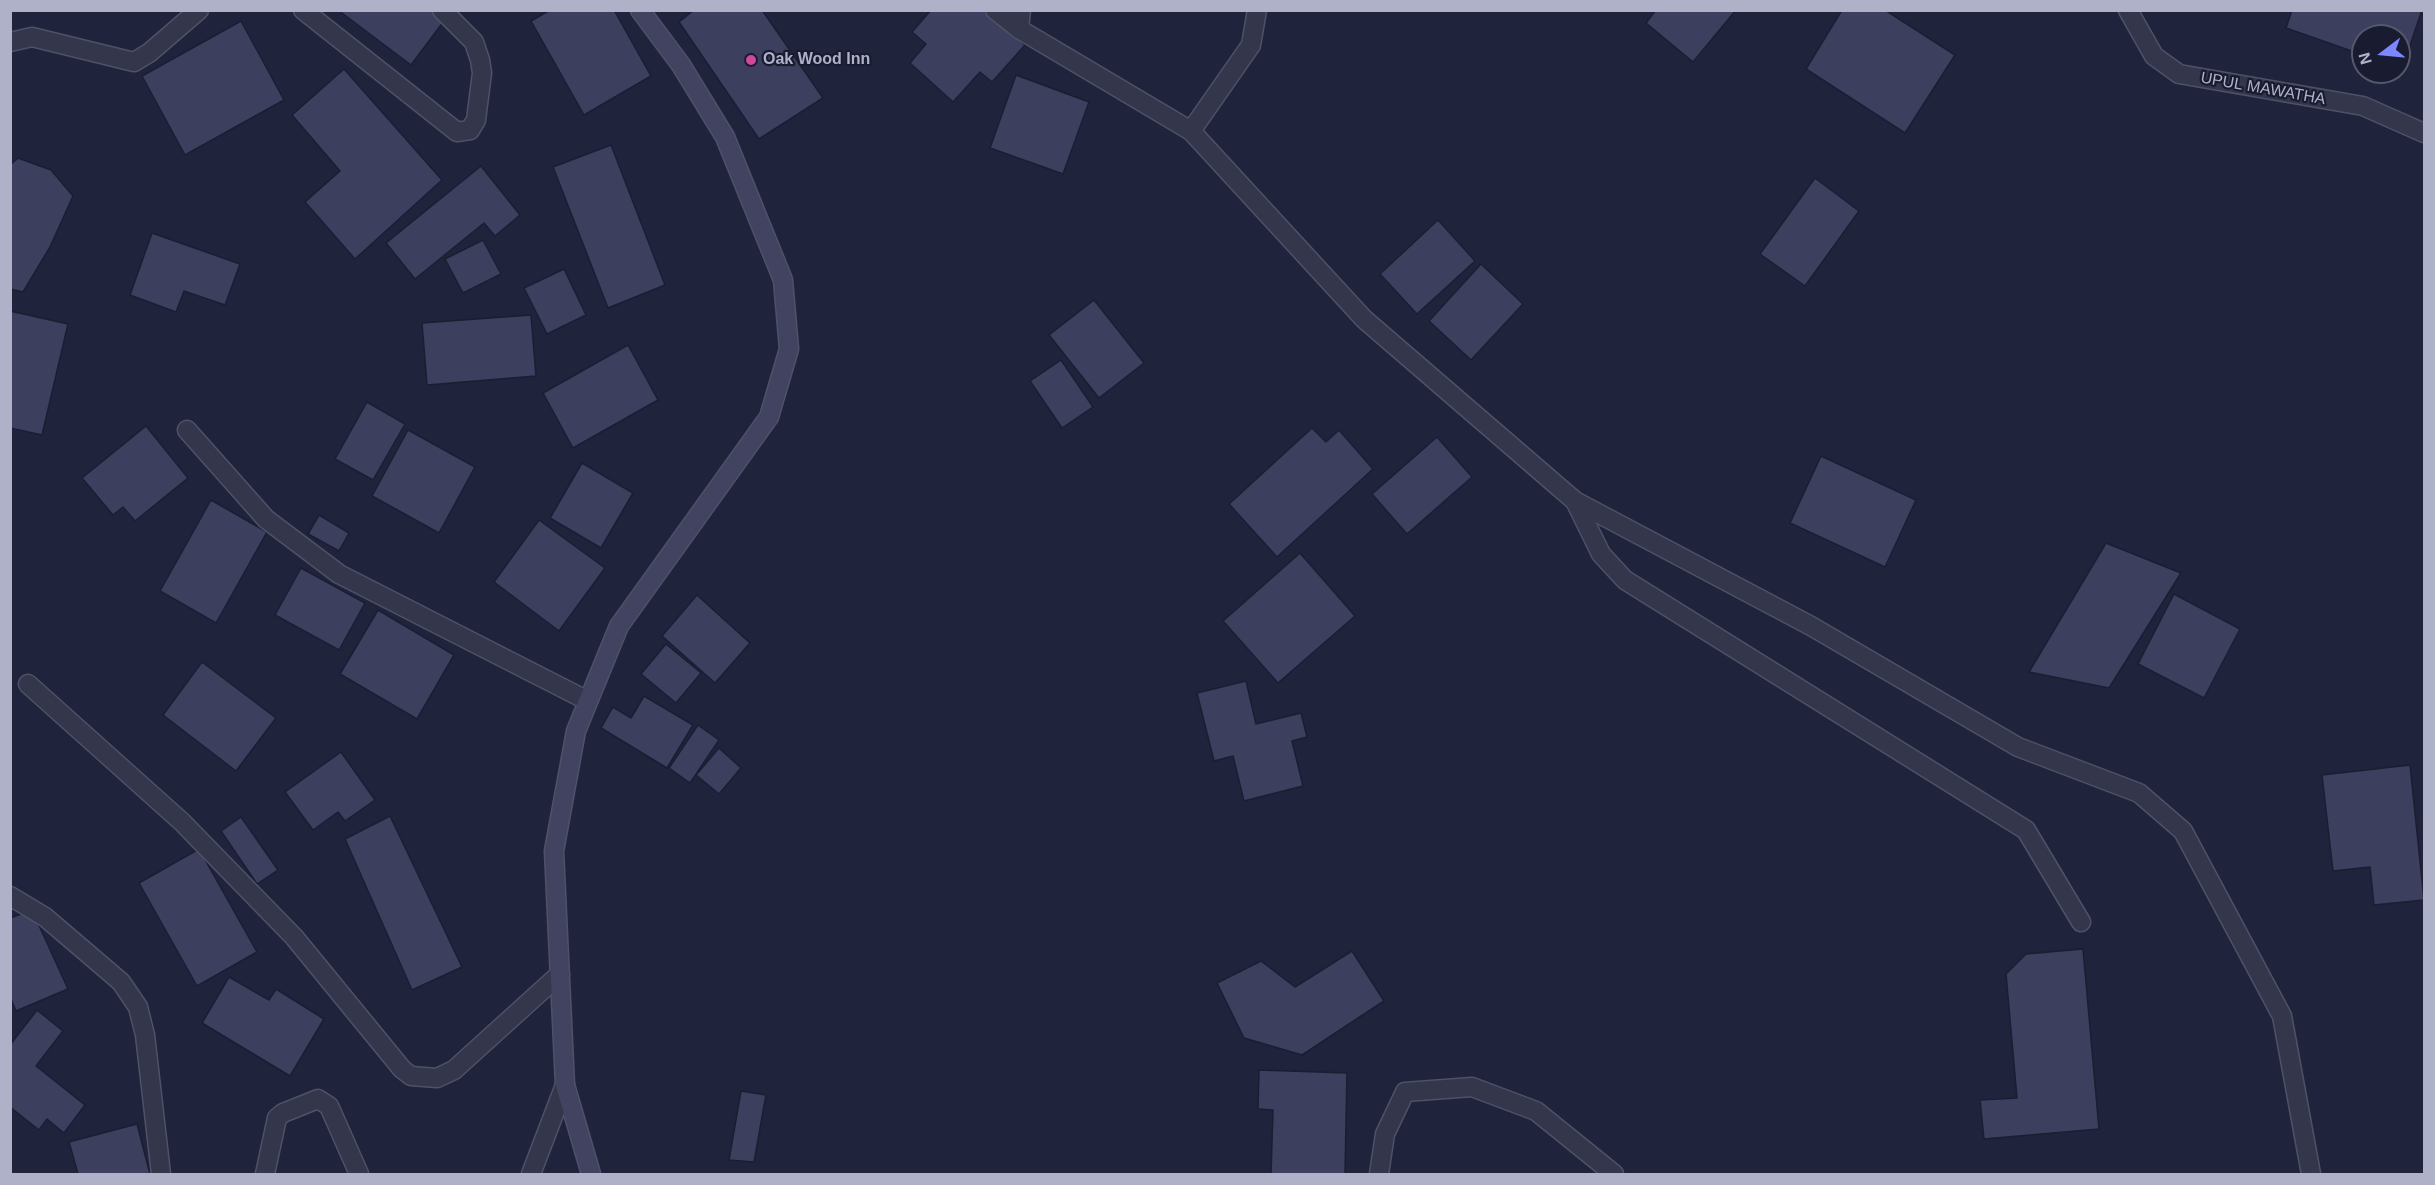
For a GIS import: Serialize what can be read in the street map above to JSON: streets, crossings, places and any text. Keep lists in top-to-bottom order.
{
  "streets": {
    "street": ["UPUL MAWATHA"]
  },
  "places": ["Oak Wood Inn"],
  "north": "left"
}
